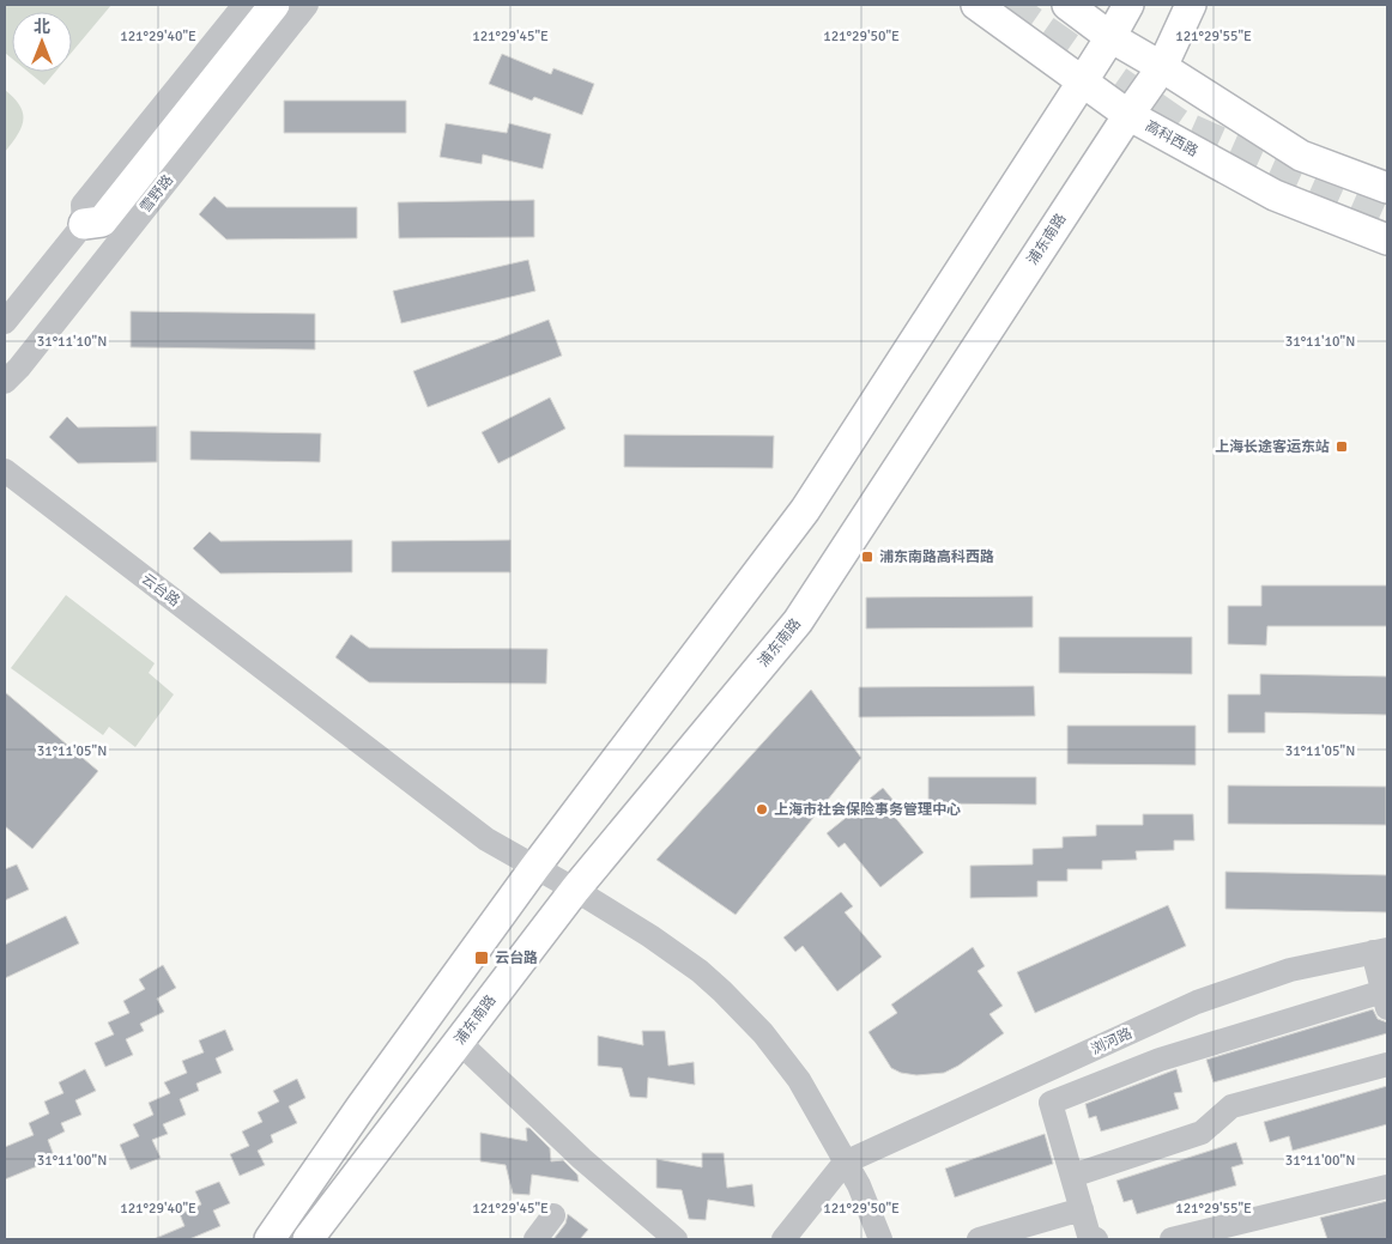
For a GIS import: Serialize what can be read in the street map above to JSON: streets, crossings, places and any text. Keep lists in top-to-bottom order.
{
  "streets": {
    "main road": ["高科西路", "浦东南路"],
    "street": ["雪野路", "云台路", "浏河路"]
  },
  "crossings": [
    ["高科西路", "浦东南路"],
    ["浦东南路", "云台路"],
    ["云台路", "浏河路"]
  ],
  "places": {
    "transit": ["上海长途客运东站", "浦东南路高科西路", "云台路"],
    "other": ["上海市社会保险事务管理中心"]
  },
  "north": "top",
  "coordinates": [
    "121°29'40\"E",
    "121°29'45\"E",
    "121°29'50\"E",
    "121°29'55\"E",
    "31°11'10\"N",
    "31°11'05\"N",
    "31°11'00\"N"
  ]
}
